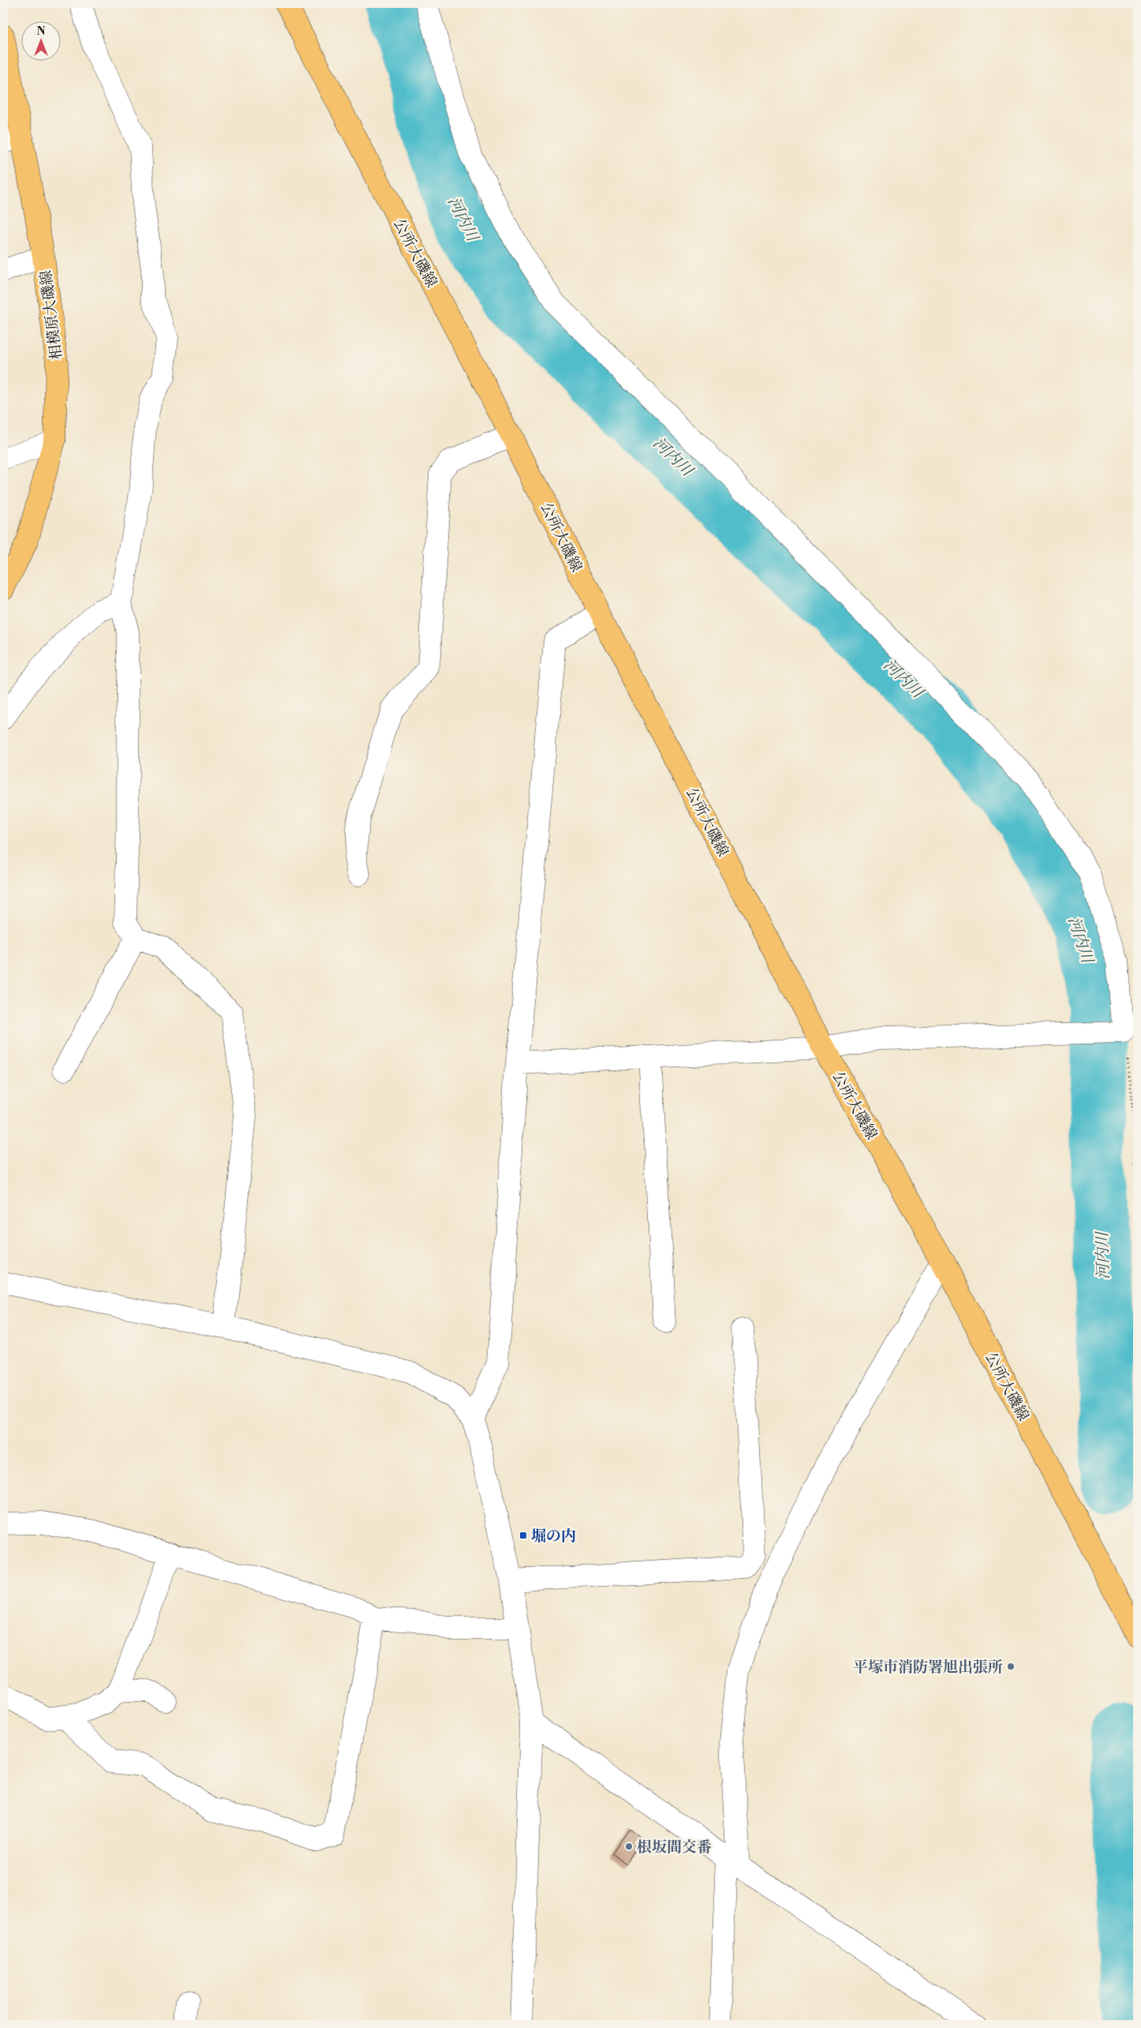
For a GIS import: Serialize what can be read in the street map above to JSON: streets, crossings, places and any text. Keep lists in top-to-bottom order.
{
  "streets": {
    "main road": ["公所大磯線", "相模原大磯線"]
  },
  "water": ["河内川"],
  "places": {
    "transit": ["堀の内"],
    "other": ["平塚市消防署旭出張所", "根坂間交番"]
  },
  "north": "top"
}
